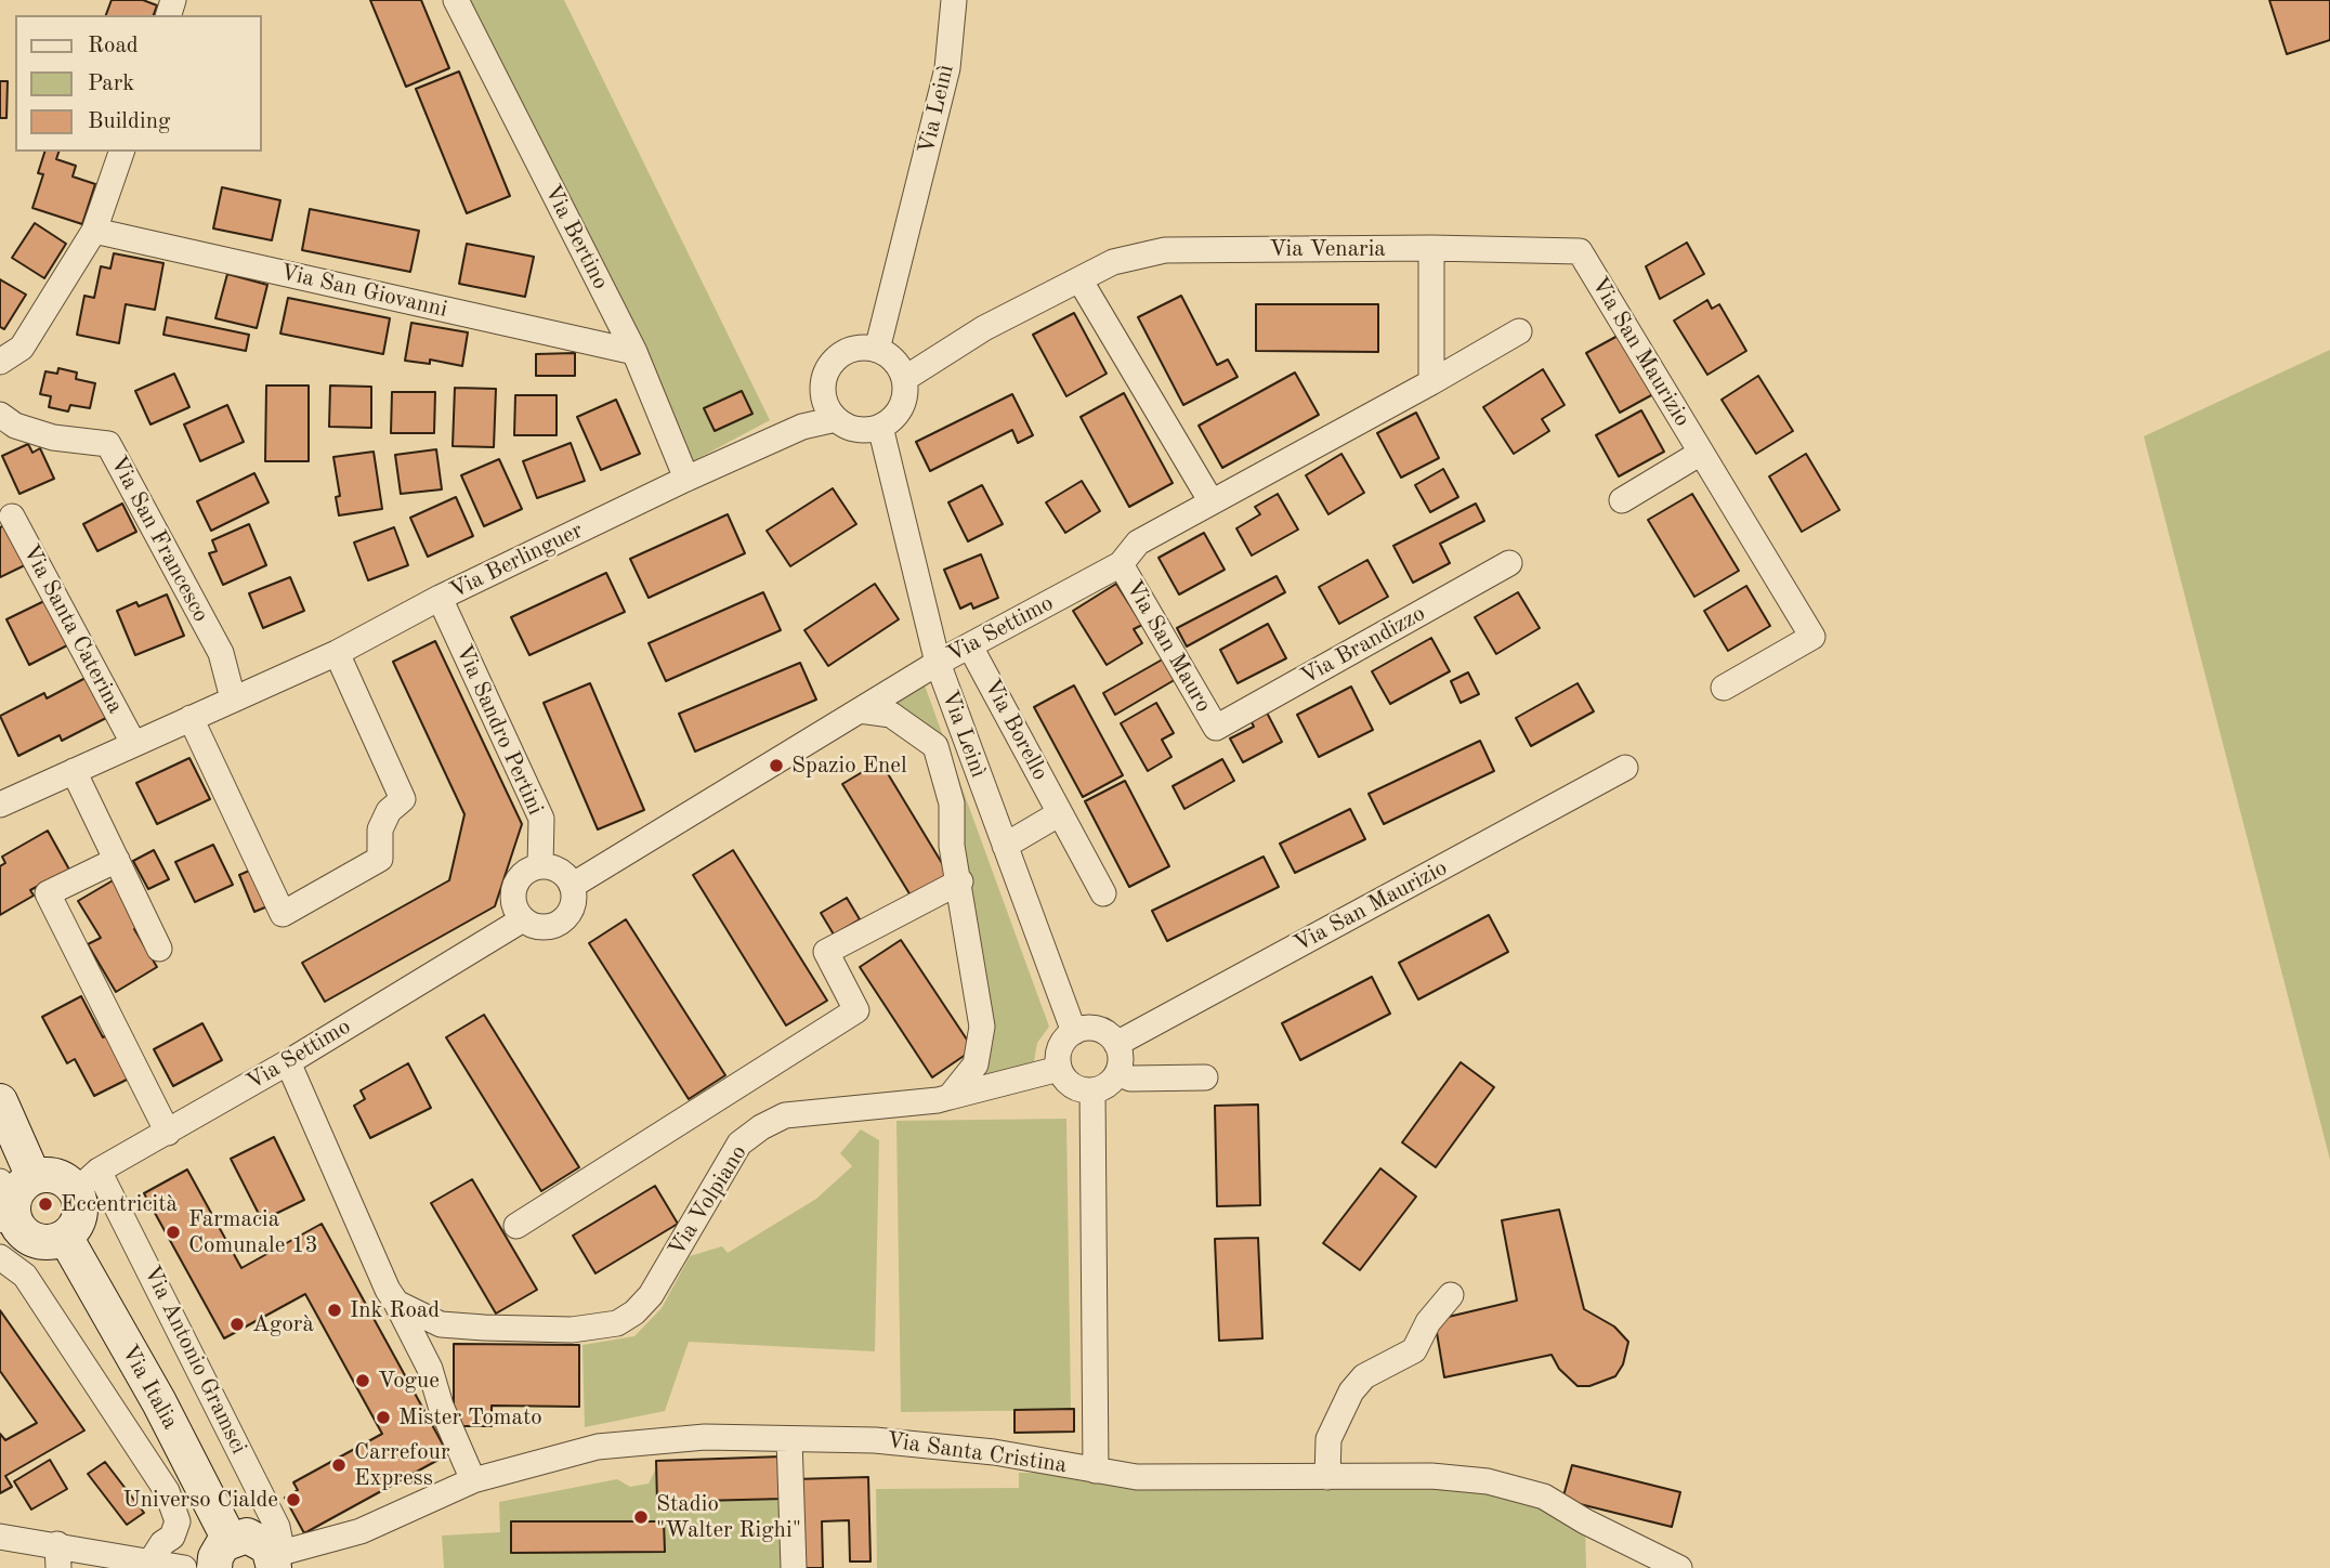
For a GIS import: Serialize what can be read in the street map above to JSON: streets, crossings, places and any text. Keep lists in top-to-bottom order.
{
  "streets": {
    "street": [
      "Via Leinì",
      "Via Bertino",
      "Via Venaria",
      "Via San Giovanni",
      "Via San Maurizio",
      "Via San Francesco",
      "Via Berlinguer",
      "Via Santa Caterina",
      "Via Settimo",
      "Via Brandizzo",
      "Via San Mauro",
      "Via Sandro Pertini",
      "Via Borello",
      "Via Volpiano",
      "Via Antonio Gramsci",
      "Via Italia",
      "Via Santa Cristina"
    ]
  },
  "crossings": [
    ["Via Leinì", "Via Venaria"],
    ["Via Leinì", "Via San Maurizio"],
    ["Via Leinì", "Via Berlinguer"],
    ["Via Leinì", "Via Settimo"],
    ["Via Leinì", "Via Volpiano"],
    ["Via Bertino", "Via San Giovanni"],
    ["Via Bertino", "Via Berlinguer"],
    ["Via Venaria", "Via San Maurizio"],
    ["Via Venaria", "Via Berlinguer"],
    ["Via San Maurizio", "Via Volpiano"],
    ["Via San Francesco", "Via Berlinguer"],
    ["Via Berlinguer", "Via Sandro Pertini"],
    ["Via Settimo", "Via San Mauro"],
    ["Via Settimo", "Via Sandro Pertini"],
    ["Via Settimo", "Via Borello"],
    ["Via Settimo", "Via Antonio Gramsci"],
    ["Via Settimo", "Via Italia"],
    ["Via Brandizzo", "Via San Mauro"],
    ["Via Antonio Gramsci", "Via Italia"],
    ["Via Antonio Gramsci", "Via Santa Cristina"]
  ],
  "places": [
    "Spazio Enel",
    "Eccentricità",
    "Farmacia Comunale 13",
    "Ink Road",
    "Agorà",
    "Vogue",
    "Mister Tomato",
    "Carrefour Express",
    "Universo Cialde",
    "Stadio \"Walter Righi\""
  ],
  "legend": ["Road", "Park", "Building"]
}
